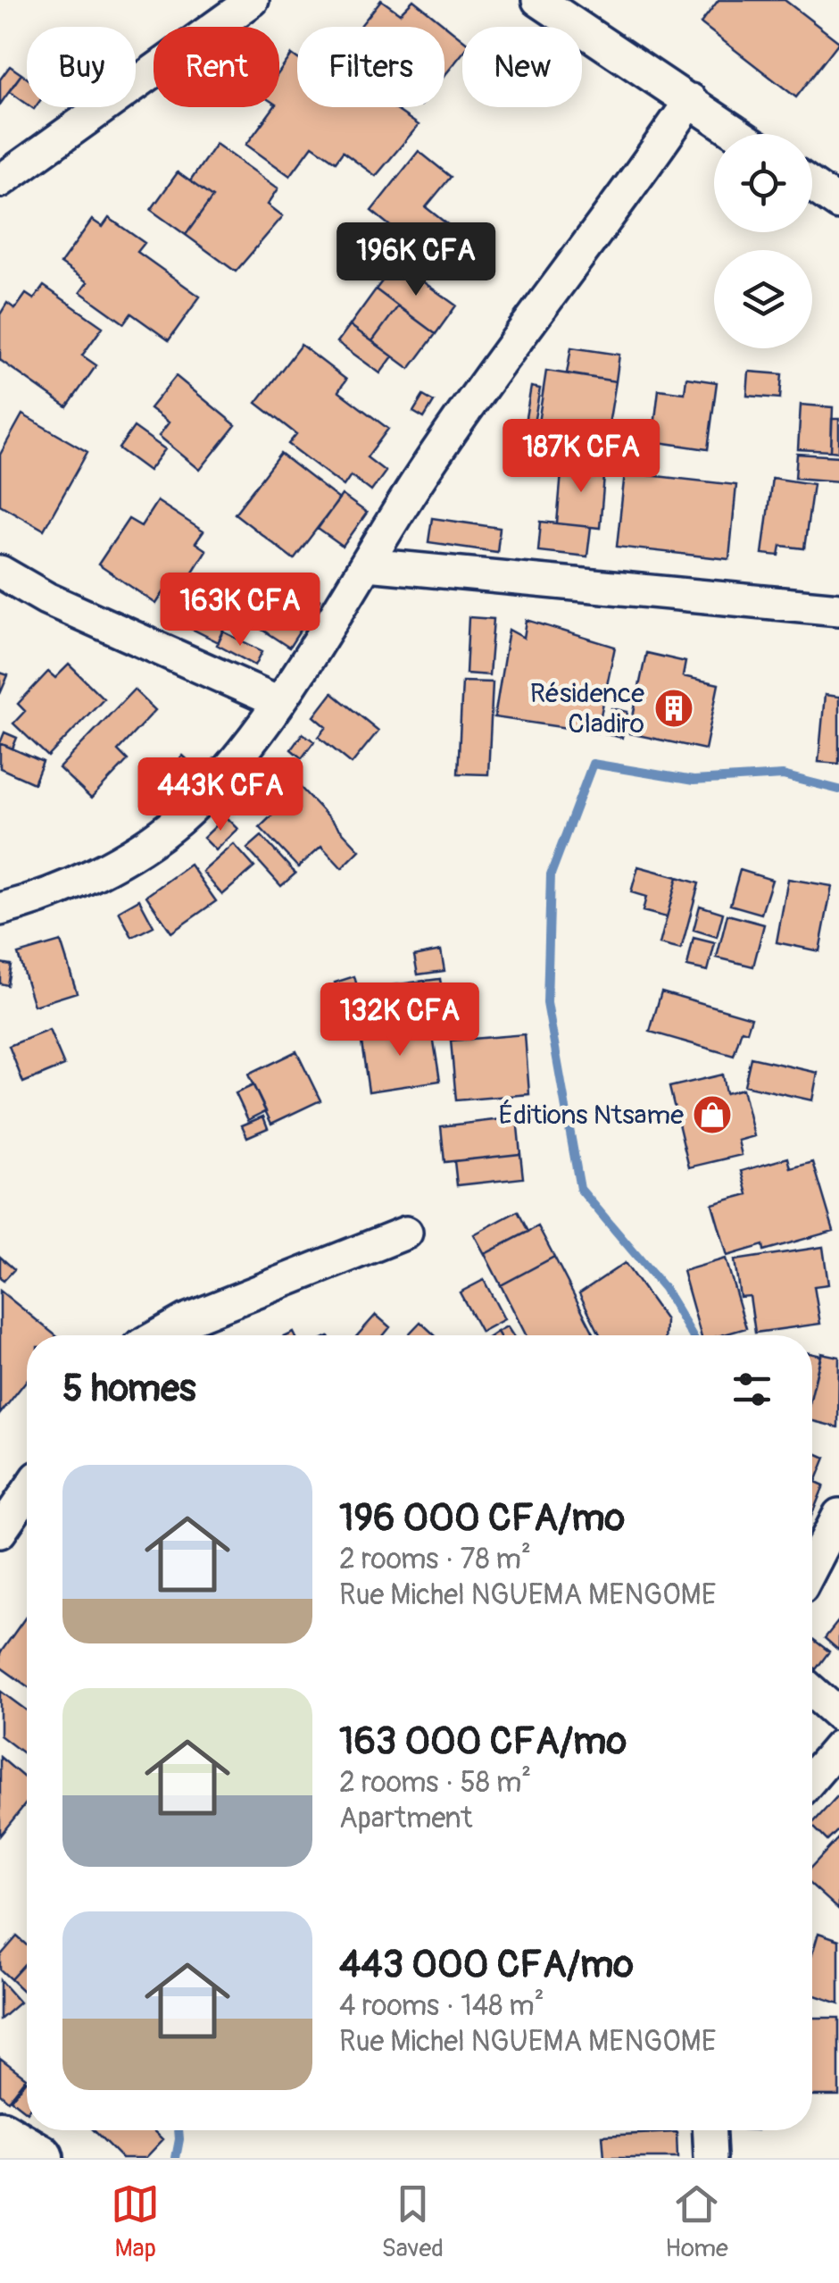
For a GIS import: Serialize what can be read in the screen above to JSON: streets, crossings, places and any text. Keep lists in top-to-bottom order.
{
  "places": {
    "building": ["Résidence Cladiro"],
    "shop": ["Éditions Ntsame"]
  },
  "page": {
    "chip": [
      "Buy",
      "Rent",
      "Filters",
      "New"
    ],
    "price": [
      "196K CFA",
      "187K CFA",
      "163K CFA",
      "443K CFA",
      "132K CFA"
    ],
    "heading": "5 homes",
    "list": [
      {
        "name": "196 000 CFA/mo",
        "note": "2 rooms · 78 m² · Rue Michel NGUEMA MENGOME"
      },
      {
        "name": "163 000 CFA/mo",
        "note": "2 rooms · 58 m² · Apartment"
      },
      {
        "name": "443 000 CFA/mo",
        "note": "4 rooms · 148 m² · Rue Michel NGUEMA MENGOME"
      }
    ],
    "tabs": ["Map", "Saved", "Home"]
  }
}
